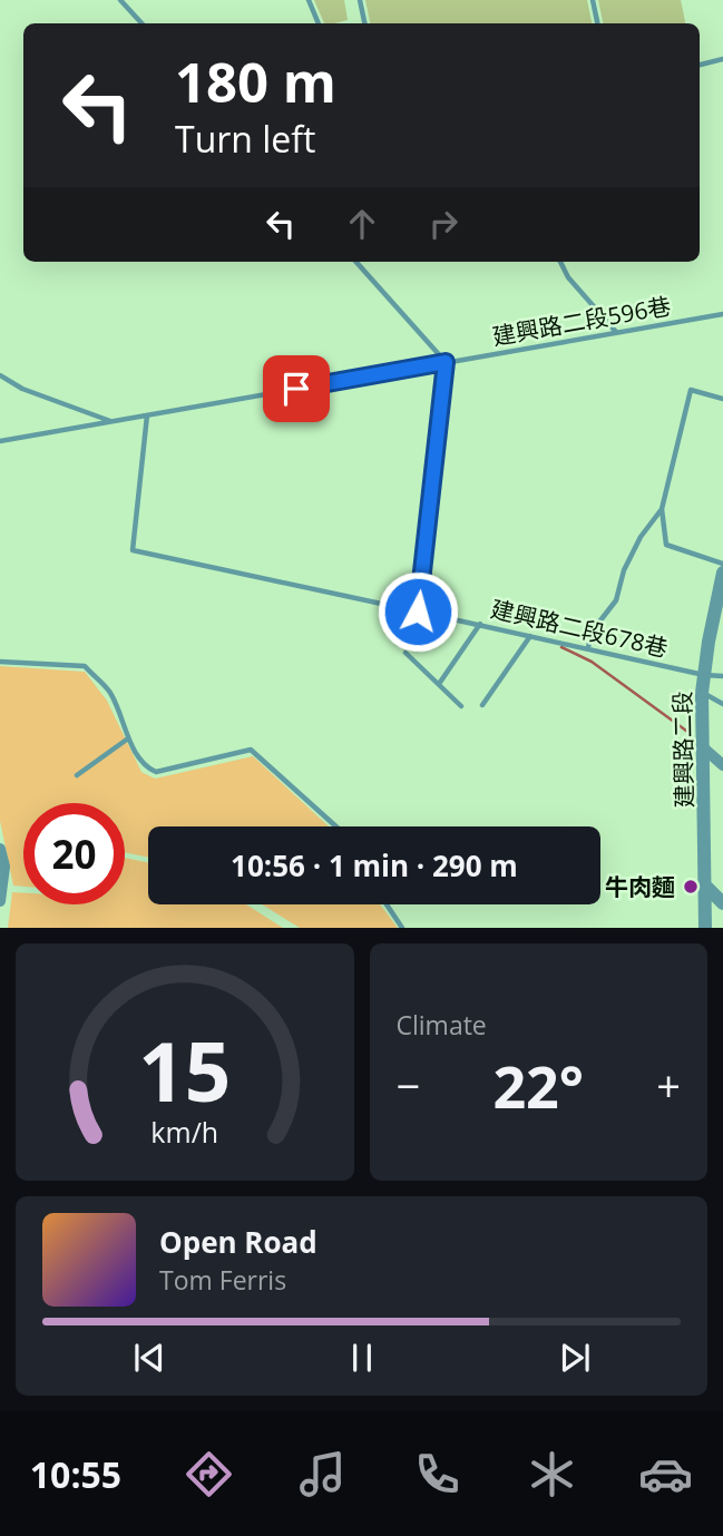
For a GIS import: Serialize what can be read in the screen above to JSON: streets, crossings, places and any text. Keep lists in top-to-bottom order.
{
  "streets": {
    "street": ["建興路二段"],
    "lane": ["建興路二段596巷", "建興路二段678巷"]
  },
  "crossings": [
    ["建興路二段596巷", "建興路二段678巷"],
    ["建興路二段678巷", "建興路二段"]
  ],
  "places": ["牛肉麵"],
  "page": {
    "turn": ["180 m", "Turn left"],
    "limit": "20",
    "trip": "10:56 · 1 min · 290 m",
    "tile": "Climate",
    "heat": ["−", "22°", "+"],
    "song": ["Open Road", "Tom Ferris"],
    "tabs": "10:55",
    "gauge": ["15", "km/h"]
  }
}
